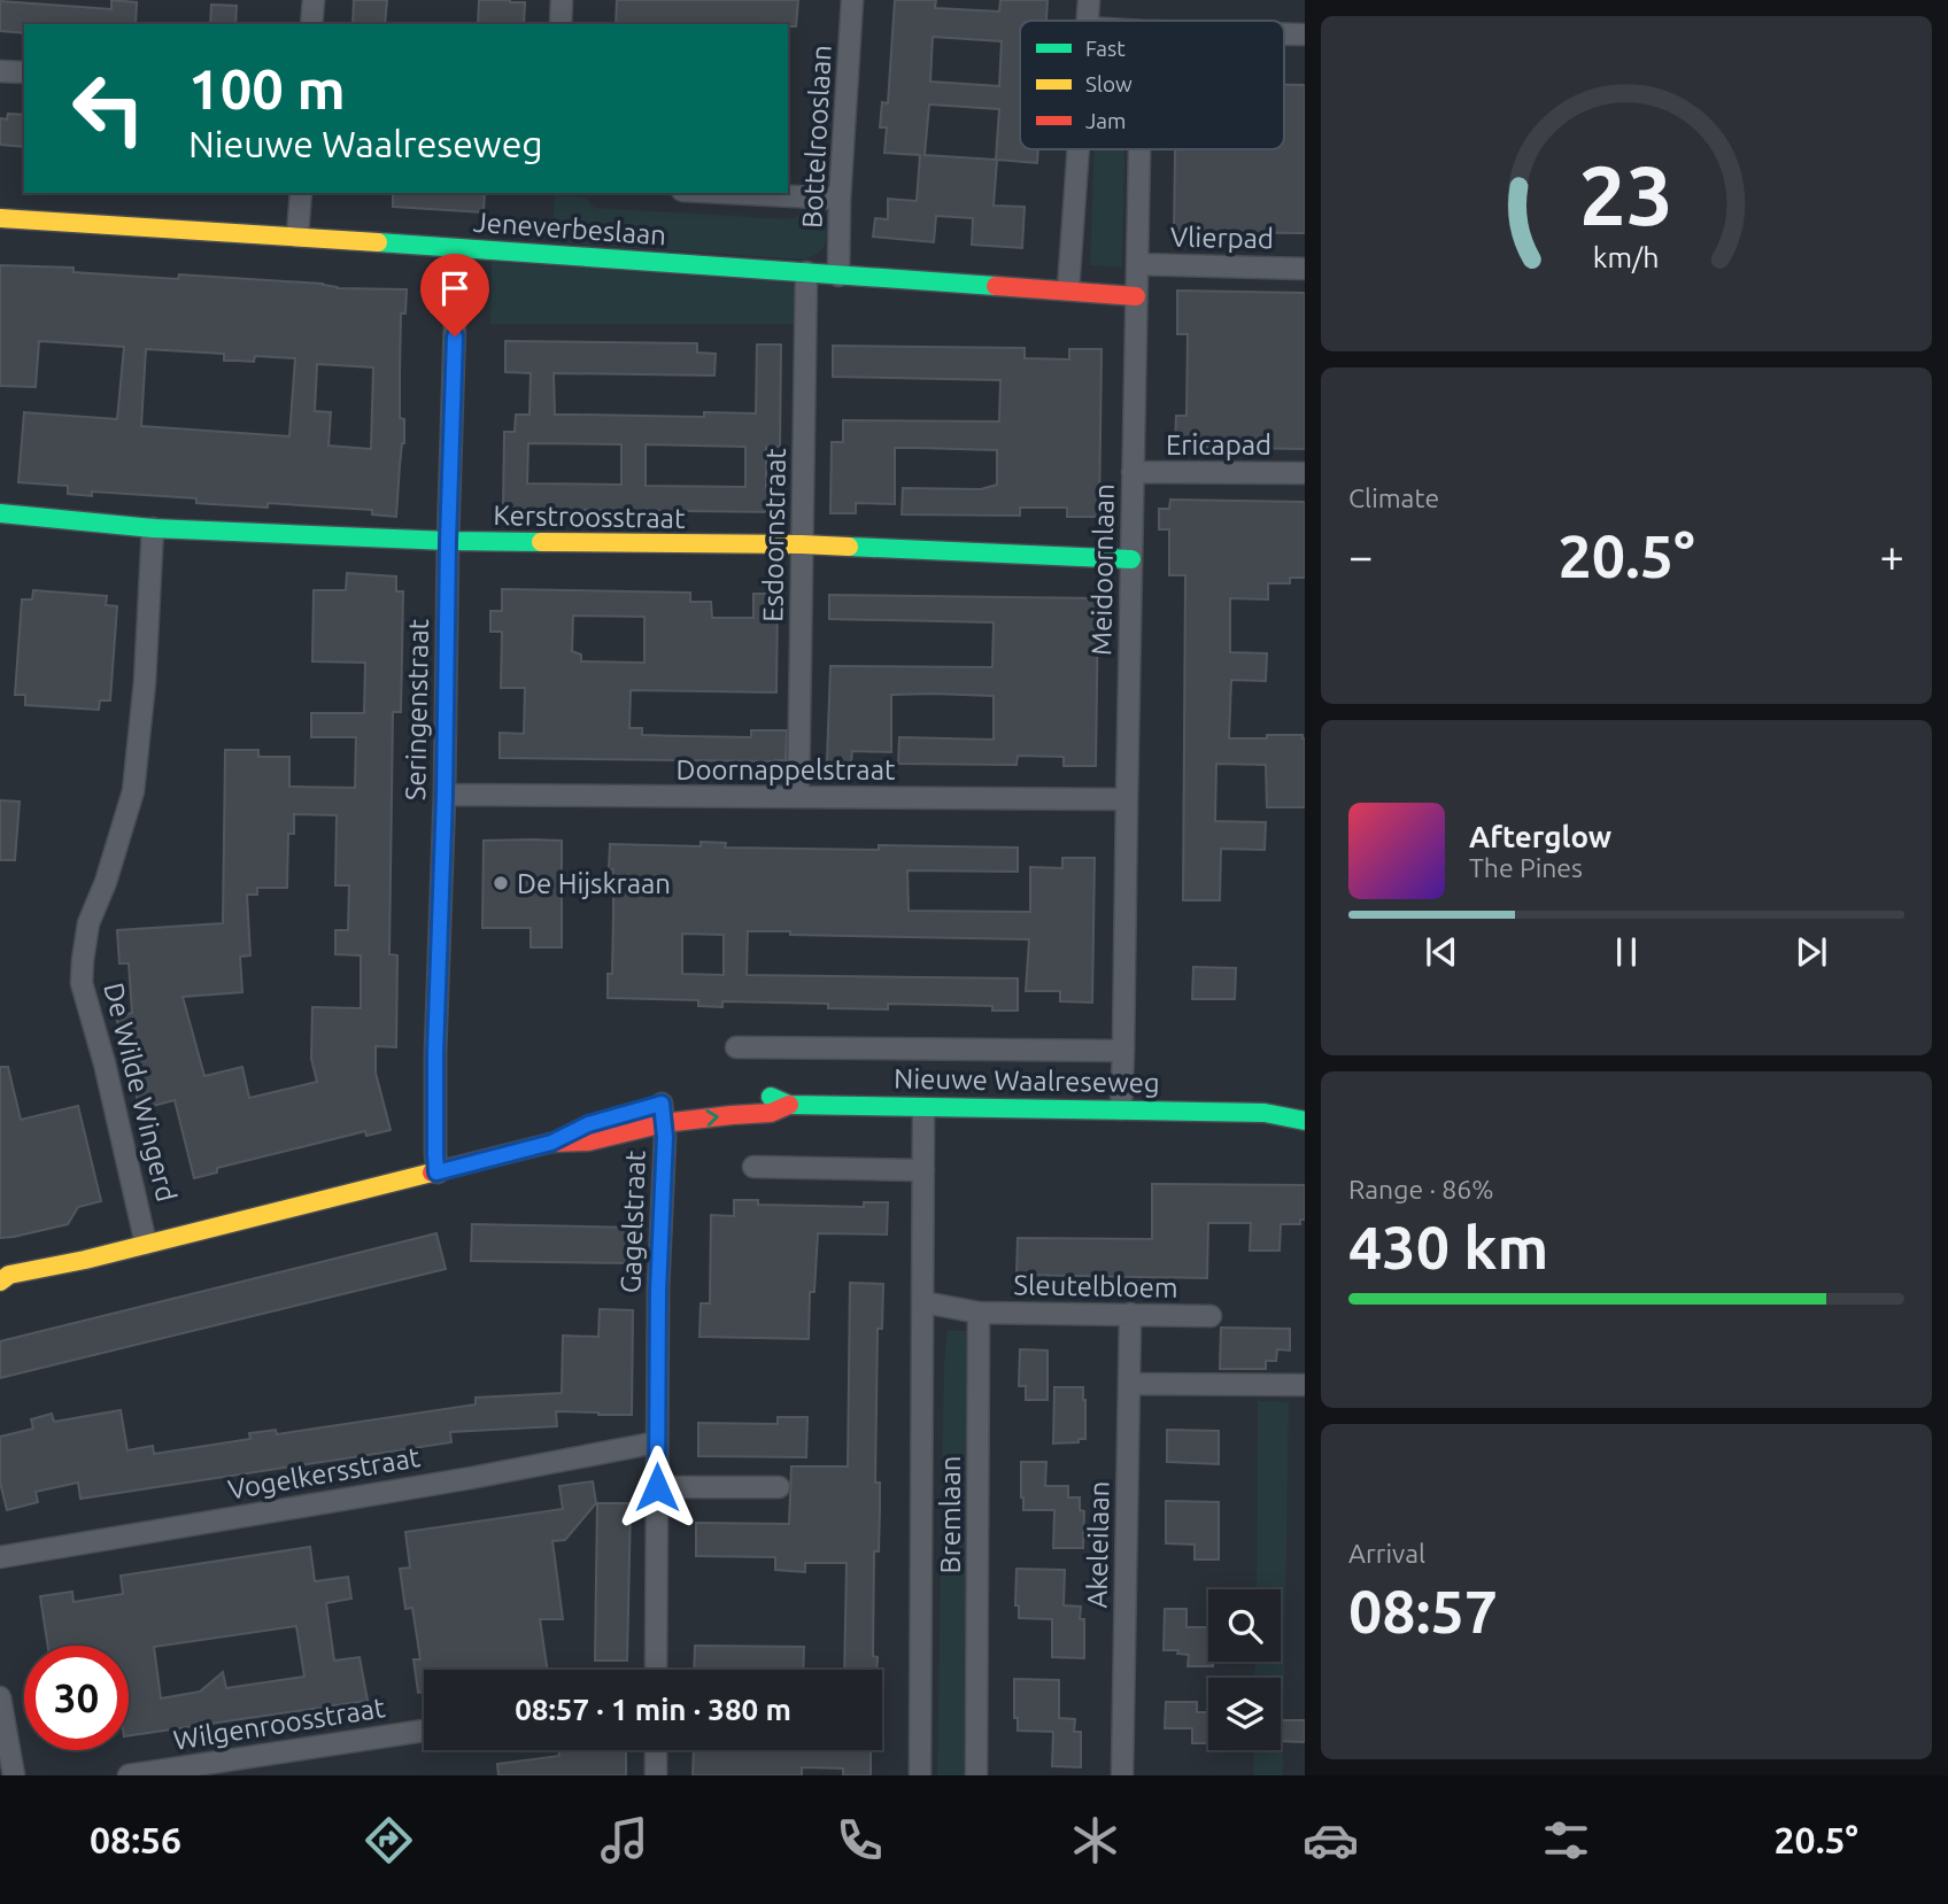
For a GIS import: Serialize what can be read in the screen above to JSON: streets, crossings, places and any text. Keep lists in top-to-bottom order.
{
  "streets": {
    "street": [
      "Bottelrooslaan",
      "Jeneverbeslaan",
      "Vlierpad",
      "Ericapad",
      "Kerstroosstraat",
      "Esdoornstraat",
      "Meidoornlaan",
      "Seringenstraat",
      "Doornappelstraat",
      "Nieuwe Waalreseweg",
      "De Wilde Wingerd",
      "Gagelstraat",
      "Sleutelbloem",
      "Vogelkersstraat",
      "Bremlaan",
      "Akeleilaan",
      "Wilgenroosstraat"
    ]
  },
  "crossings": [
    ["Bottelrooslaan", "Jeneverbeslaan"],
    ["Jeneverbeslaan", "Esdoornstraat"],
    ["Jeneverbeslaan", "Meidoornlaan"],
    ["Jeneverbeslaan", "Seringenstraat"],
    ["Vlierpad", "Meidoornlaan"],
    ["Ericapad", "Meidoornlaan"],
    ["Kerstroosstraat", "Esdoornstraat"],
    ["Kerstroosstraat", "Meidoornlaan"],
    ["Kerstroosstraat", "Seringenstraat"],
    ["Kerstroosstraat", "De Wilde Wingerd"],
    ["Esdoornstraat", "Doornappelstraat"],
    ["Meidoornlaan", "Doornappelstraat"],
    ["Meidoornlaan", "Nieuwe Waalreseweg"],
    ["Seringenstraat", "Doornappelstraat"],
    ["Seringenstraat", "Nieuwe Waalreseweg"],
    ["Nieuwe Waalreseweg", "De Wilde Wingerd"],
    ["Nieuwe Waalreseweg", "Gagelstraat"],
    ["Nieuwe Waalreseweg", "Bremlaan"],
    ["Gagelstraat", "Vogelkersstraat"],
    ["Sleutelbloem", "Bremlaan"],
    ["Sleutelbloem", "Akeleilaan"]
  ],
  "places": ["De Hijskraan"],
  "legend": ["Fast", "Slow", "Jam"],
  "page": {
    "turn": ["100 m", "Nieuwe Waalreseweg"],
    "tile": [
      "Climate",
      ["Range · 86%", "430 km"],
      ["Arrival", "08:57"]
    ],
    "heat": ["−", "20.5°", "+"],
    "song": ["Afterglow", "The Pines"],
    "limit": "30",
    "trip": "08:57 · 1 min · 380 m",
    "tabs": ["08:56", "20.5°"],
    "gauge": ["23", "km/h"]
  }
}
